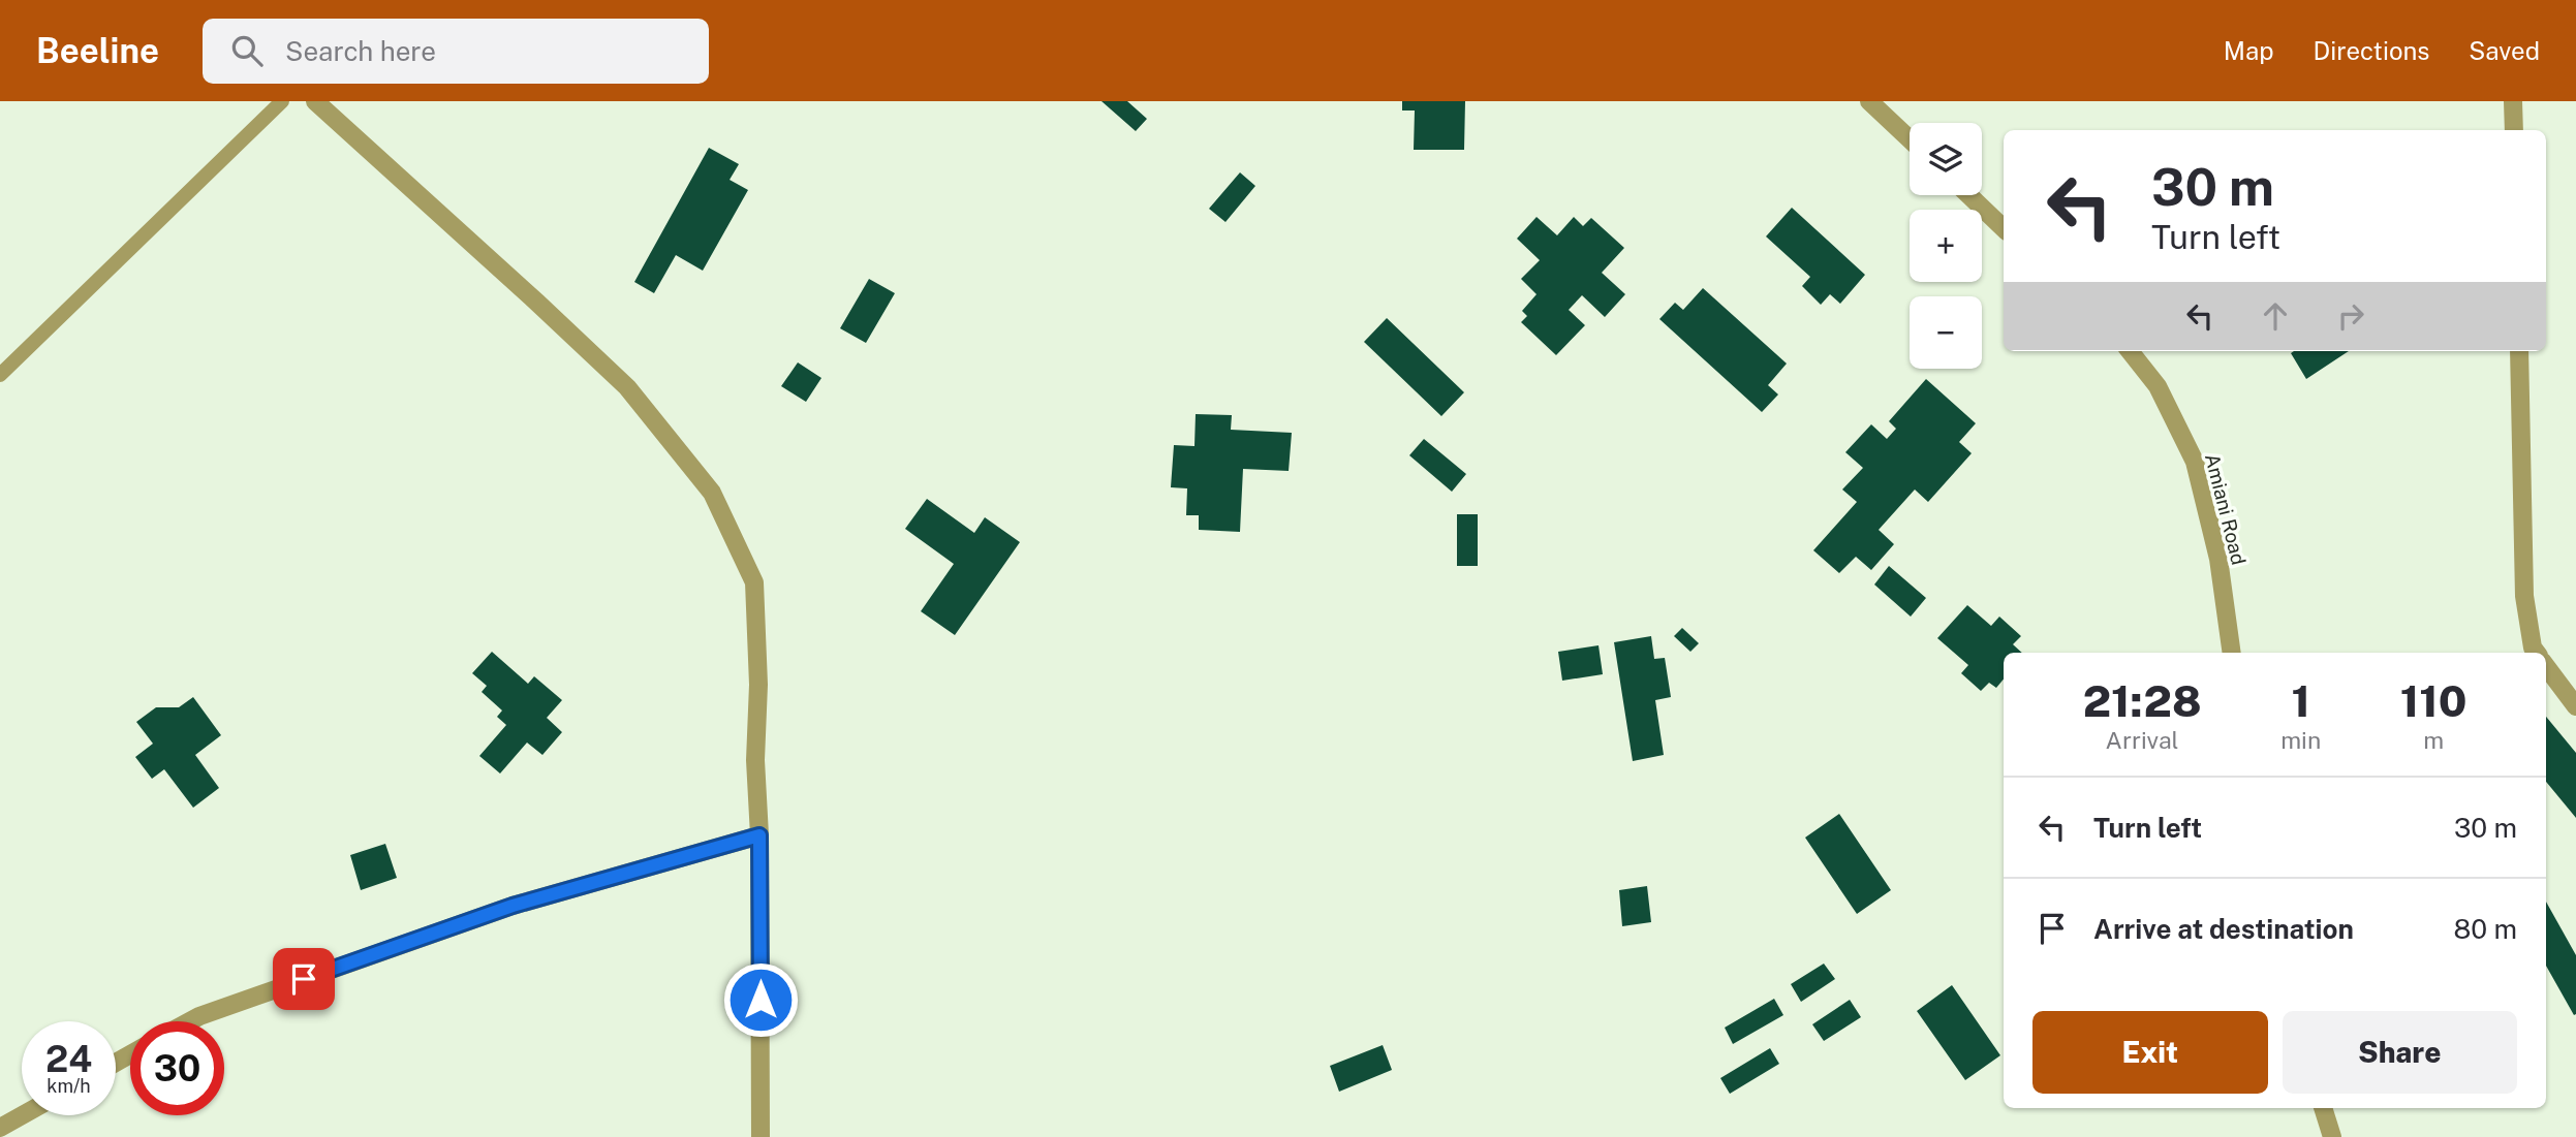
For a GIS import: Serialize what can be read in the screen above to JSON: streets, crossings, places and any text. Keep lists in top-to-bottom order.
{
  "streets": {
    "street": ["Amiani Road"]
  },
  "page": {
    "header": "Beeline",
    "search": "Search here",
    "nav": ["Map", "Directions", "Saved"],
    "map_buttons": ["+", "−"],
    "turn": ["30 m", "Turn left"],
    "eta": [
      "21:28",
      "Arrival",
      "1",
      "min",
      "110",
      "m"
    ],
    "list": [
      {
        "name": "Turn left",
        "value": "30 m"
      },
      {
        "name": "Arrive at destination",
        "value": "80 m"
      }
    ],
    "buttons": ["Exit", "Share"],
    "speed": "24 km/h",
    "limit": "30"
  }
}
